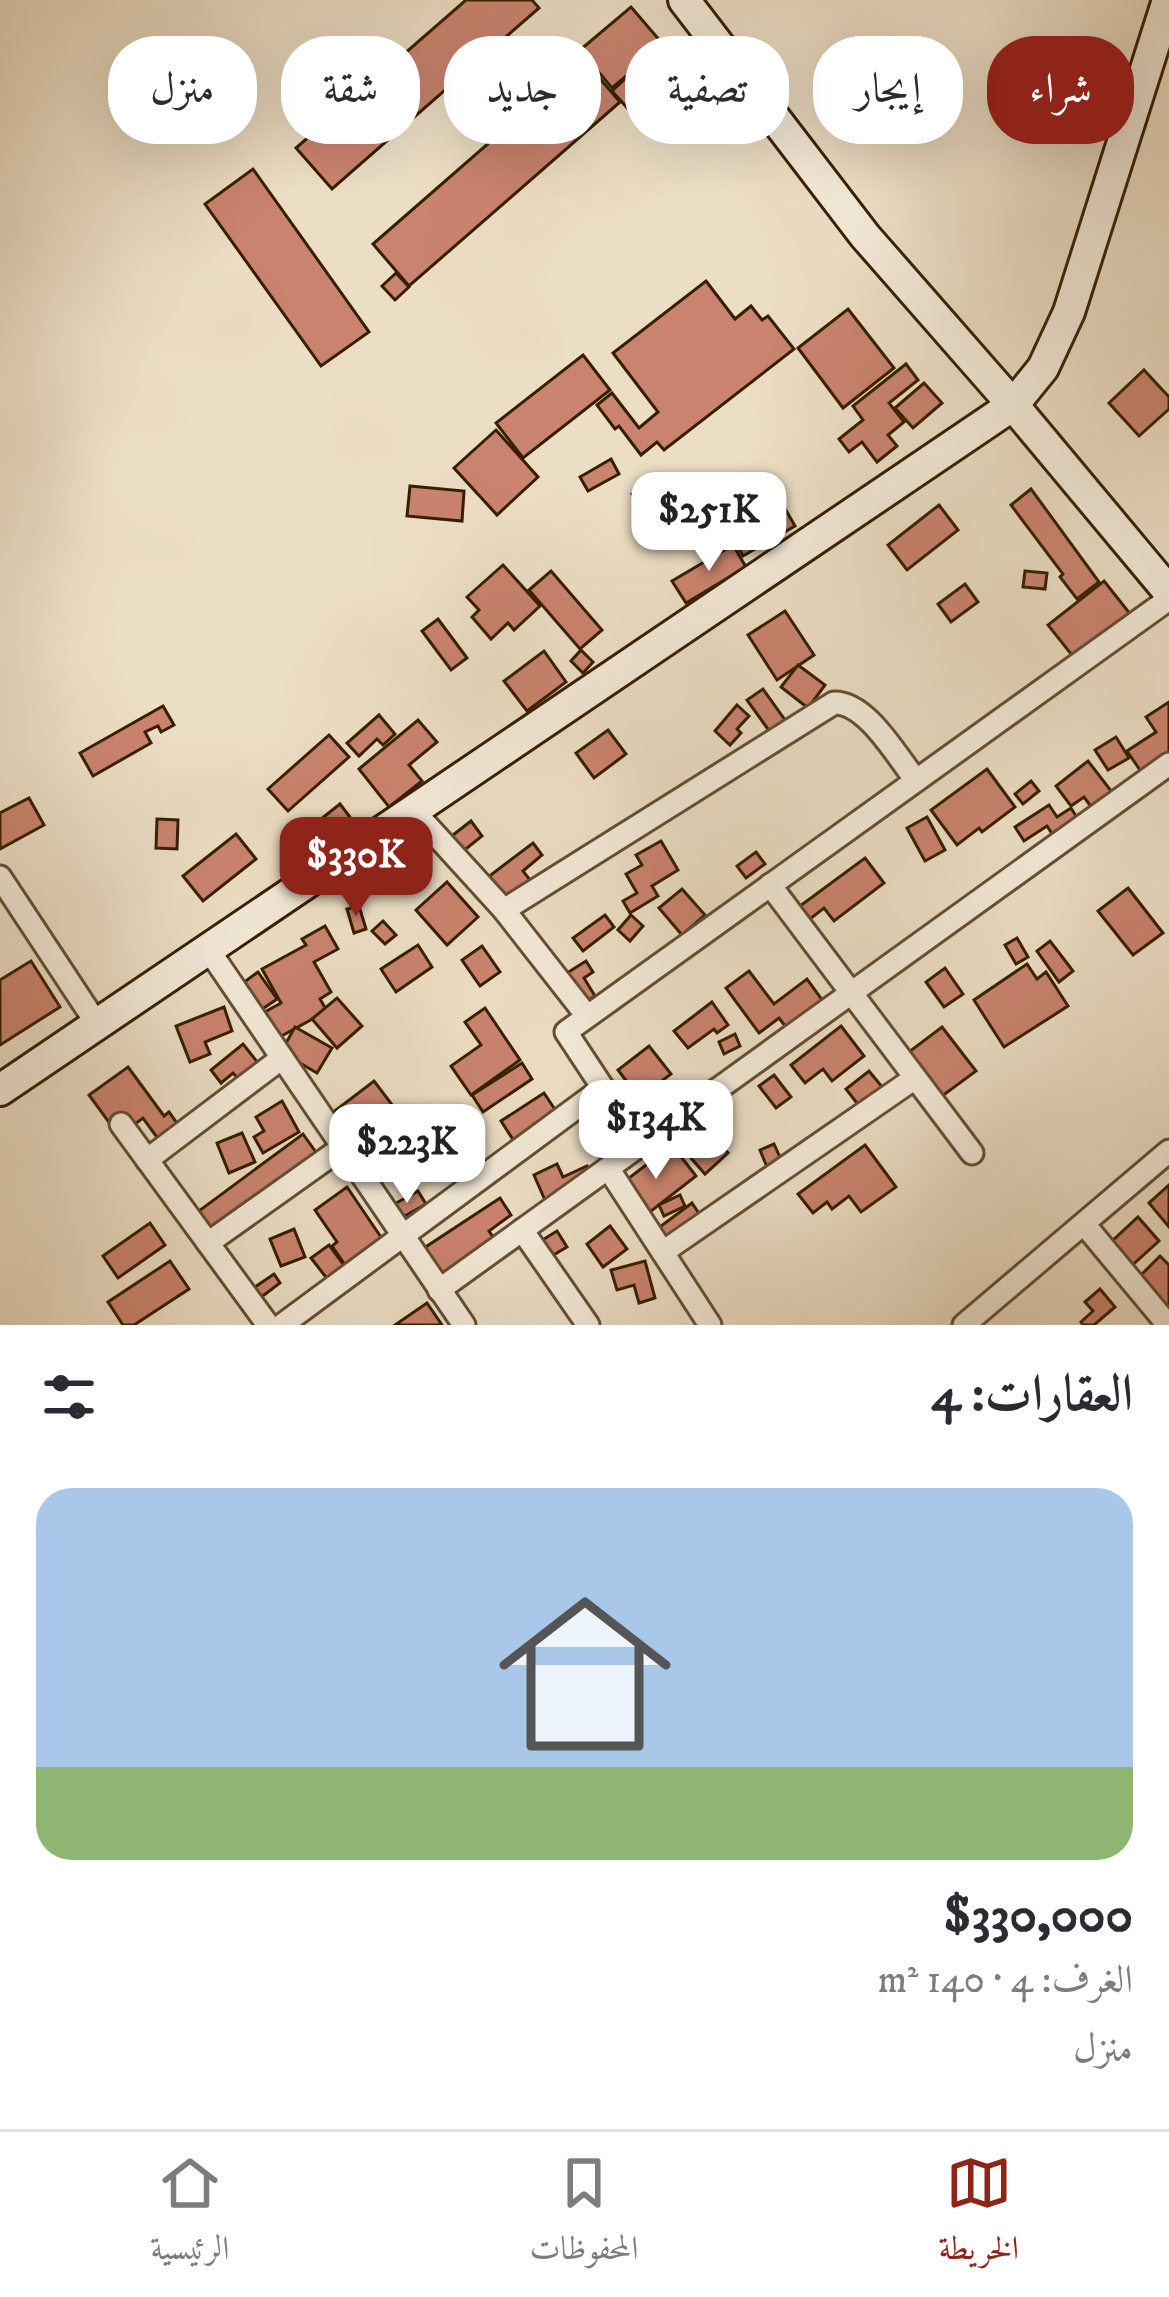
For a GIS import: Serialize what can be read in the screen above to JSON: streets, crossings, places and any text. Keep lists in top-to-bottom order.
{
  "page": {
    "chip": [
      "شراء",
      "إيجار",
      "تصفية",
      "جديد",
      "شقة",
      "منزل"
    ],
    "price": [
      "$251K",
      "$330K",
      "$134K",
      "$223K"
    ],
    "heading": "العقارات: 4",
    "list": [
      {
        "name": "$330,000",
        "note": "الغرف: 4 · 140 m² · منزل"
      }
    ],
    "tabs": ["الخريطة", "المحفوظات", "الرئيسية"]
  }
}
